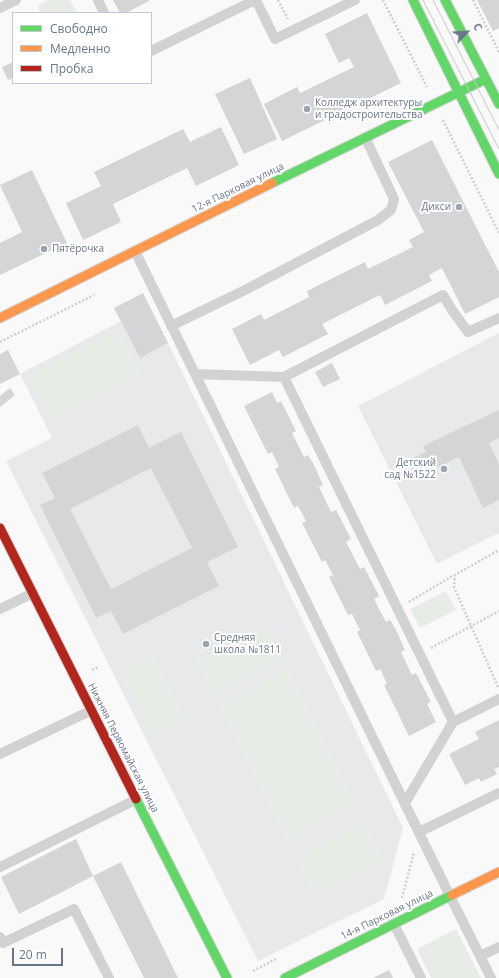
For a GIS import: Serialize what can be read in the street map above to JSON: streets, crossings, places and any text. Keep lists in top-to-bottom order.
{
  "streets": {
    "street": ["12-я Парковая улица", "Нижняя Первомайская улица", "14-я Парковая улица"]
  },
  "places": [
    "Колледж архитектуры и градостроительства",
    "Дикси",
    "Пятёрочка",
    "Детский сад №1522",
    "Средняя школа №1811"
  ],
  "legend": ["Свободно", "Медленно", "Пробка"],
  "scale_bar": "20 m",
  "north": "top right"
}
